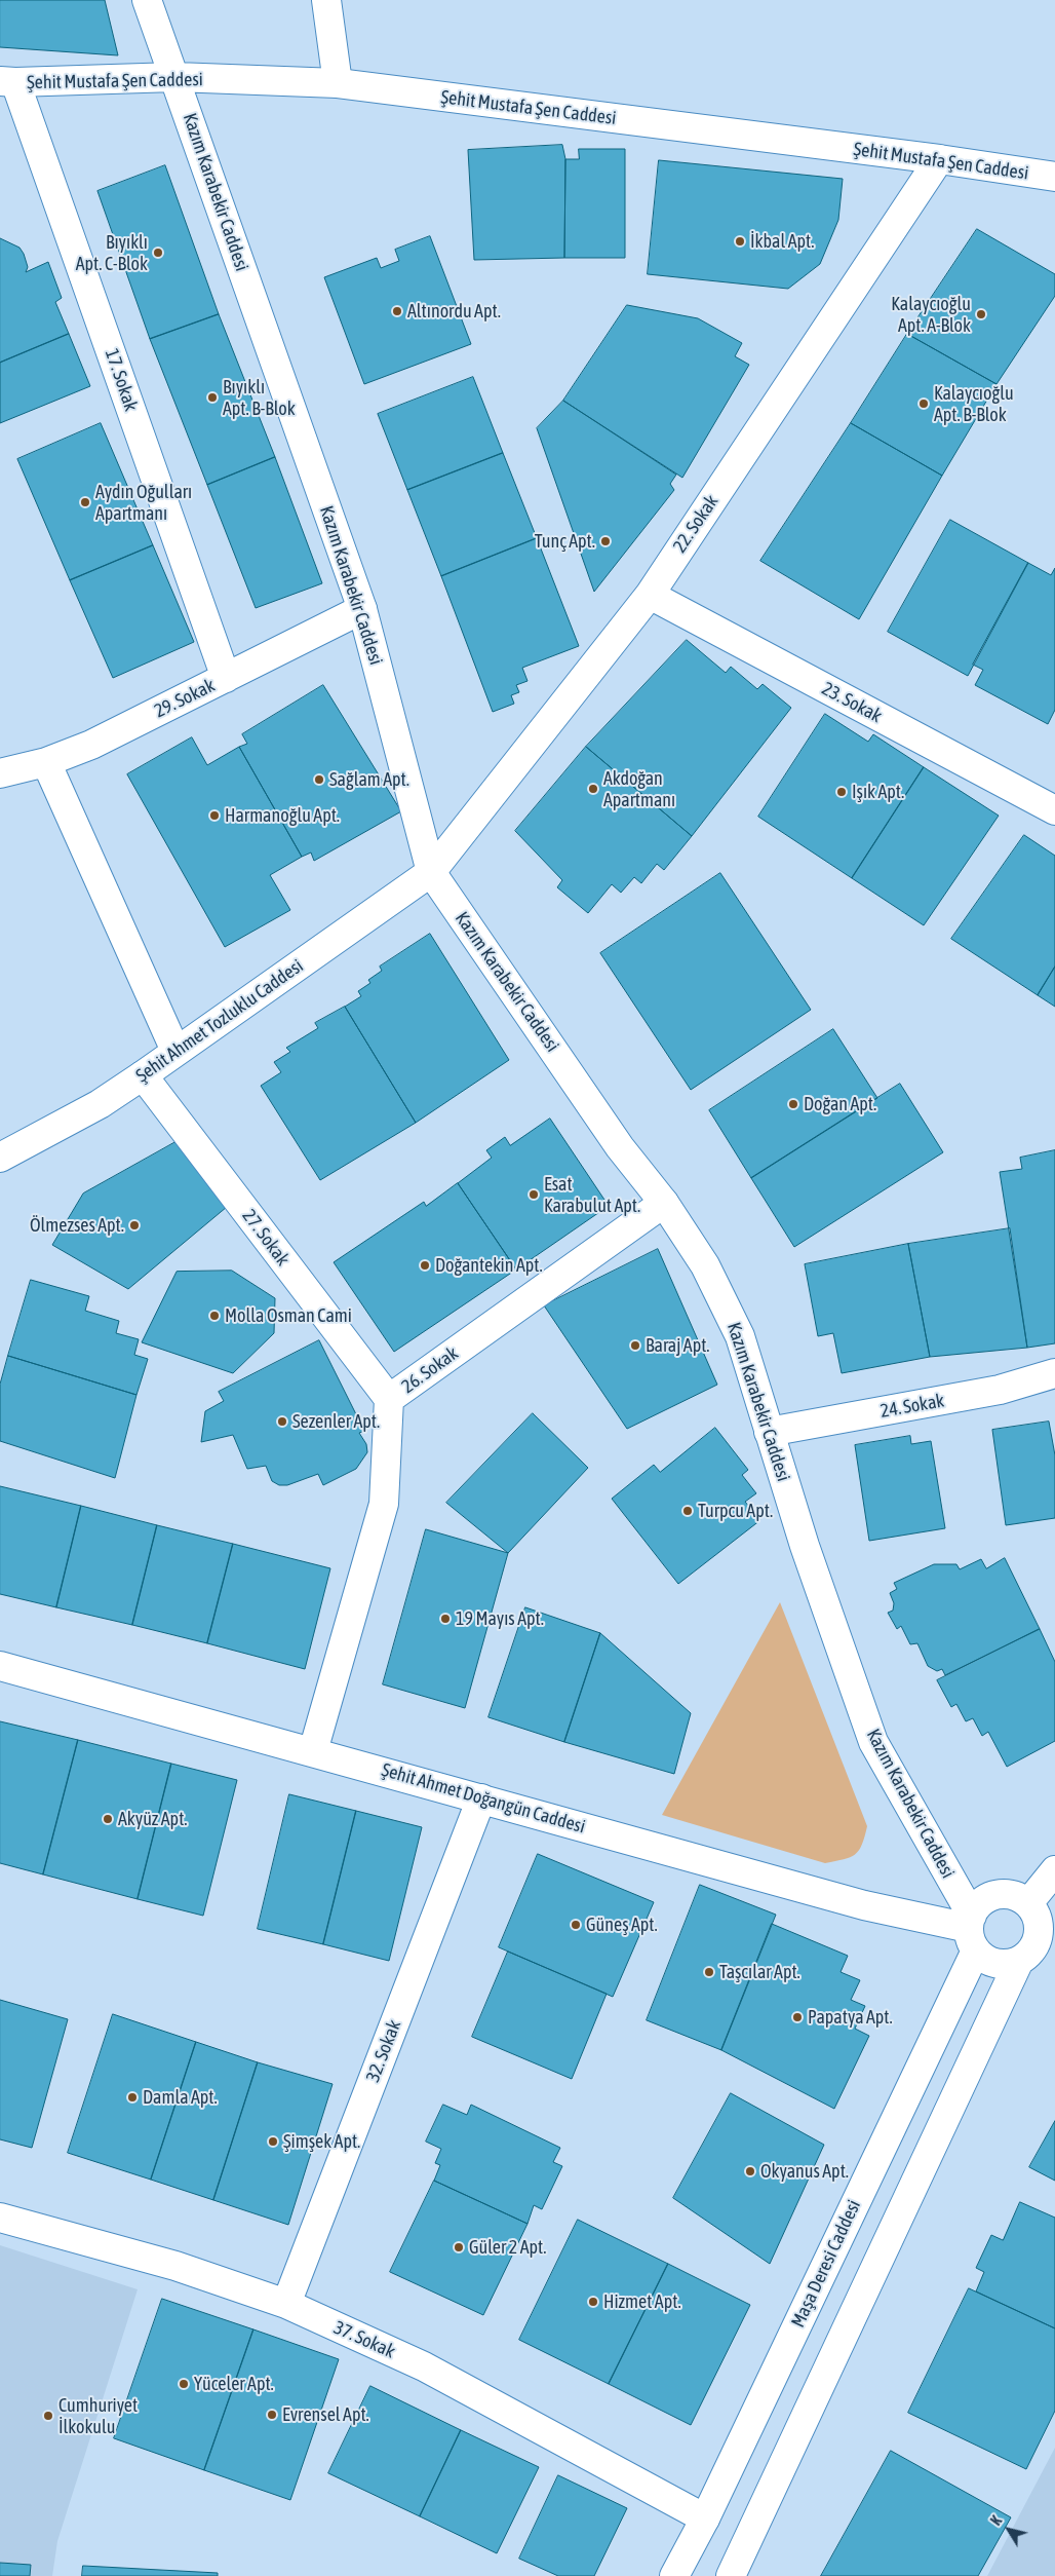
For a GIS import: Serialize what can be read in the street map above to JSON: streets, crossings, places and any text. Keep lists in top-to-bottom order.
{
  "streets": {
    "street": [
      "Şehit Mustafa Şen Caddesi",
      "Kazım Karabekir Caddesi",
      "17. Sokak",
      "22. Sokak",
      "29. Sokak",
      "23. Sokak",
      "Şehit Ahmet Tozluklu Caddesi",
      "27. Sokak",
      "26. Sokak",
      "24. Sokak",
      "Şehit Ahmet Doğangün Caddesi",
      "32. Sokak",
      "Maşa Deresi Caddesi",
      "37. Sokak"
    ]
  },
  "crossings": [
    ["Şehit Mustafa Şen Caddesi", "Kazım Karabekir Caddesi"],
    ["Şehit Mustafa Şen Caddesi", "17. Sokak"],
    ["Şehit Mustafa Şen Caddesi", "22. Sokak"],
    ["Kazım Karabekir Caddesi", "22. Sokak"],
    ["Kazım Karabekir Caddesi", "29. Sokak"],
    ["Kazım Karabekir Caddesi", "Şehit Ahmet Tozluklu Caddesi"],
    ["Kazım Karabekir Caddesi", "26. Sokak"],
    ["Kazım Karabekir Caddesi", "24. Sokak"],
    ["Kazım Karabekir Caddesi", "Şehit Ahmet Doğangün Caddesi"],
    ["Kazım Karabekir Caddesi", "Maşa Deresi Caddesi"],
    ["17. Sokak", "29. Sokak"],
    ["22. Sokak", "23. Sokak"],
    ["22. Sokak", "Şehit Ahmet Tozluklu Caddesi"],
    ["Şehit Ahmet Tozluklu Caddesi", "27. Sokak"],
    ["27. Sokak", "26. Sokak"],
    ["26. Sokak", "Şehit Ahmet Doğangün Caddesi"],
    ["Şehit Ahmet Doğangün Caddesi", "32. Sokak"],
    ["Şehit Ahmet Doğangün Caddesi", "Maşa Deresi Caddesi"],
    ["32. Sokak", "37. Sokak"],
    ["Maşa Deresi Caddesi", "37. Sokak"]
  ],
  "places": [
    "İkbal Apt.",
    "Bıyıklı Apt. C-Blok",
    "Altınordu Apt.",
    "Kalaycıoğlu Apt. A-Blok",
    "Bıyıklı Apt. B-Blok",
    "Kalaycıoğlu Apt. B-Blok",
    "Aydın Oğulları Apartmanı",
    "Tunç Apt.",
    "Sağlam Apt.",
    "Akdoğan Apartmanı",
    "Işık Apt.",
    "Harmanoğlu Apt.",
    "Doğan Apt.",
    "Esat Karabulut Apt.",
    "Ölmezses Apt.",
    "Doğantekin Apt.",
    "Molla Osman Cami",
    "Baraj Apt.",
    "Sezenler Apt.",
    "Turpcu Apt.",
    "19 Mayıs Apt.",
    "Akyüz Apt.",
    "Güneş Apt.",
    "Taşcılar Apt.",
    "Papatya Apt.",
    "Damla Apt.",
    "Şimşek Apt.",
    "Okyanus Apt.",
    "Güler 2 Apt.",
    "Hizmet Apt.",
    "Yüceler Apt.",
    "Evrensel Apt.",
    "Cumhuriyet İlkokulu"
  ],
  "north": "top left"
}
